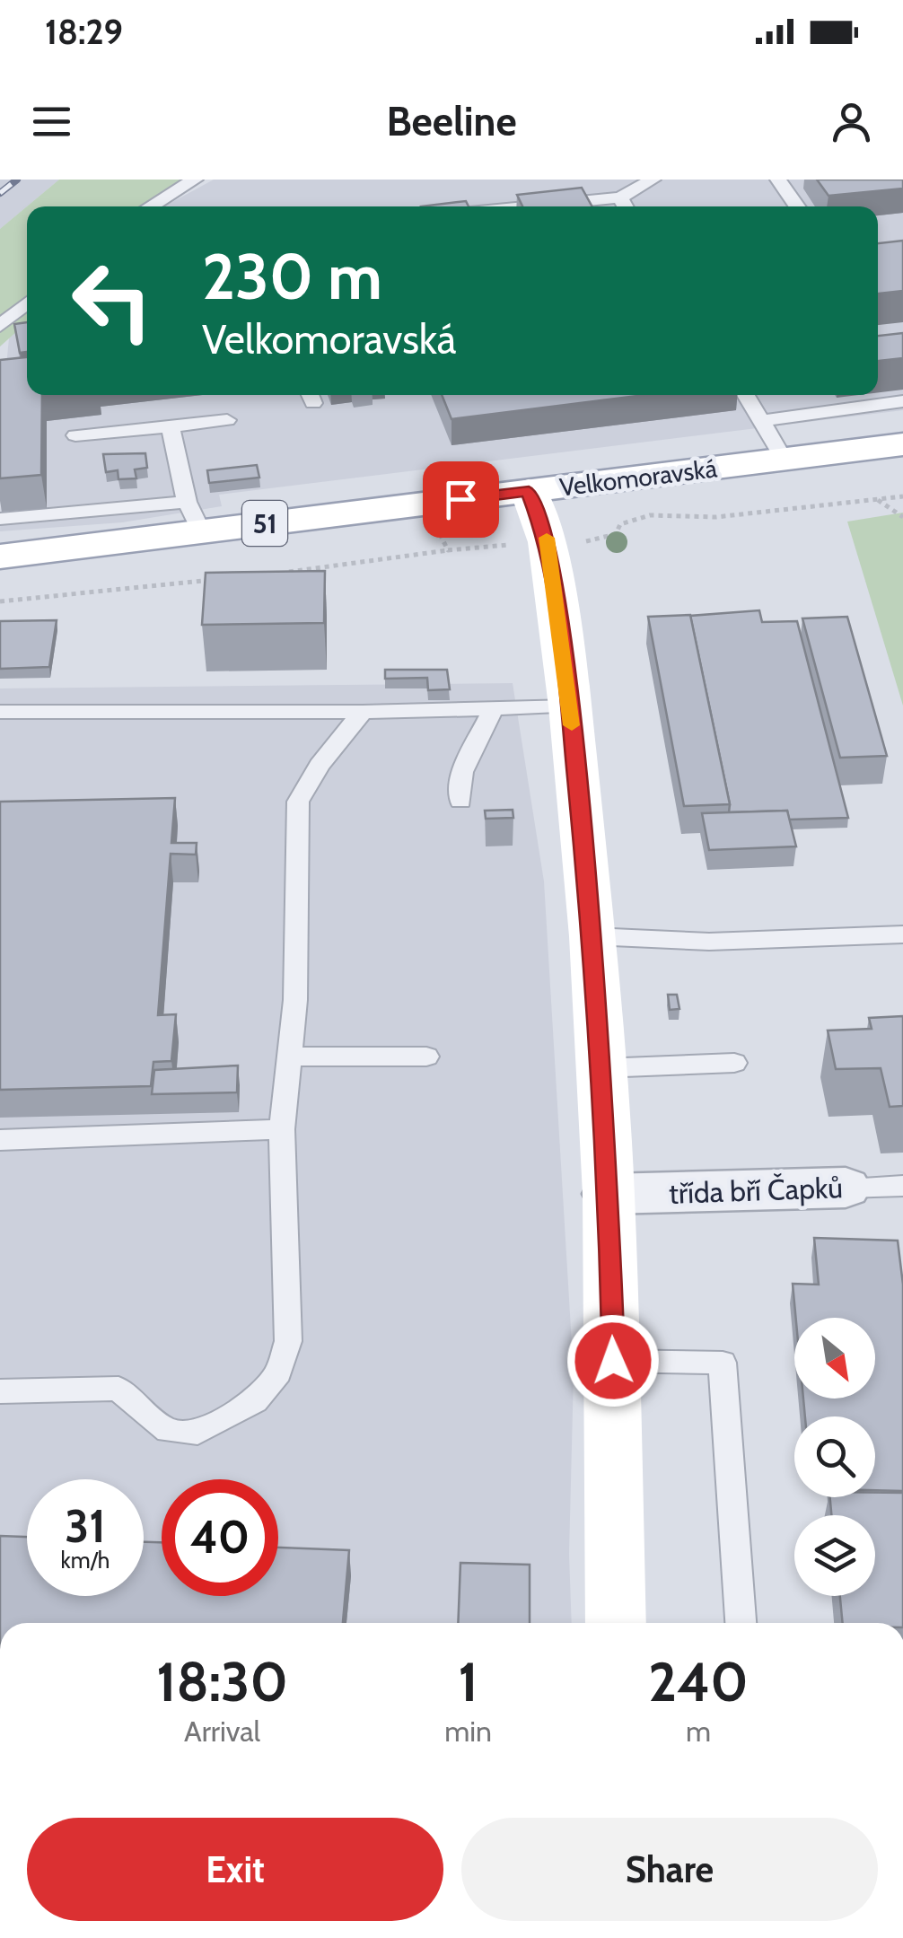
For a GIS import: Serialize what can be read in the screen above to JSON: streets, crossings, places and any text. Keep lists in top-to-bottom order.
{
  "streets": {
    "street": ["Velkomoravská", "51", "třída bří Čapků"]
  },
  "north": "bottom right",
  "page": {
    "status": "18:29",
    "header": "Beeline",
    "turn": ["230 m", "Velkomoravská"],
    "speed": "31 km/h",
    "limit": "40",
    "eta": [
      "18:30",
      "Arrival",
      "1",
      "min",
      "240",
      "m"
    ],
    "buttons": ["Exit", "Share"]
  }
}
